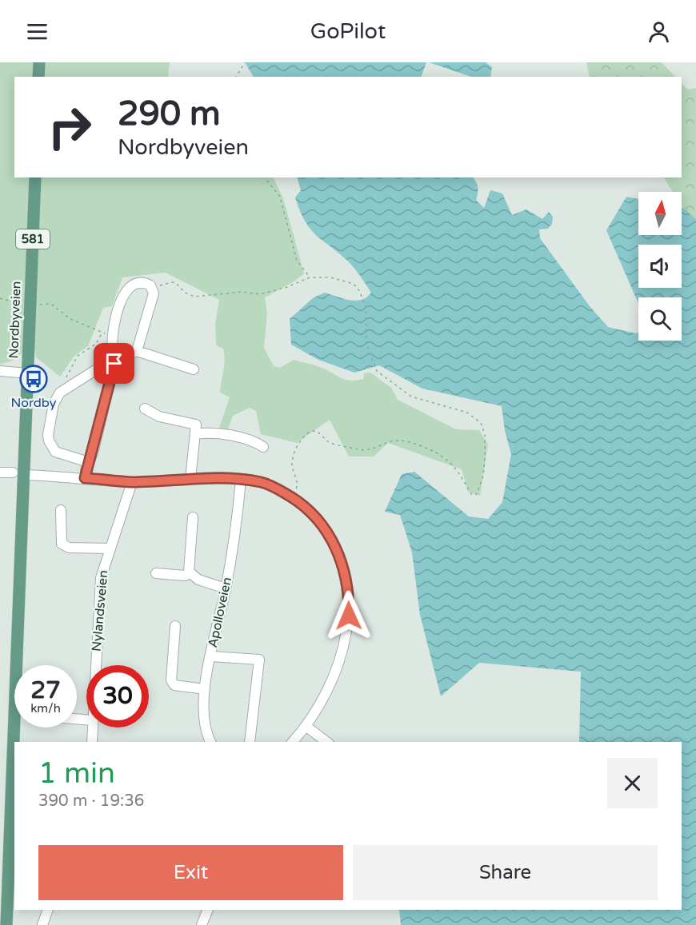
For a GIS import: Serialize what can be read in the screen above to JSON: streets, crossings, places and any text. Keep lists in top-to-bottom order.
{
  "streets": {
    "main road": ["581", "Nordbyveien"],
    "street": ["Nylandsveien", "Apolloveien"]
  },
  "places": {
    "bus stop": ["Nordby"]
  },
  "north": "top",
  "page": {
    "header": "GoPilot",
    "turn": ["290 m", "Nordbyveien"],
    "speed": "27 km/h",
    "limit": "30",
    "heading": ["1 min", "390 m · 19:36"],
    "buttons": ["Exit", "Share"]
  }
}
